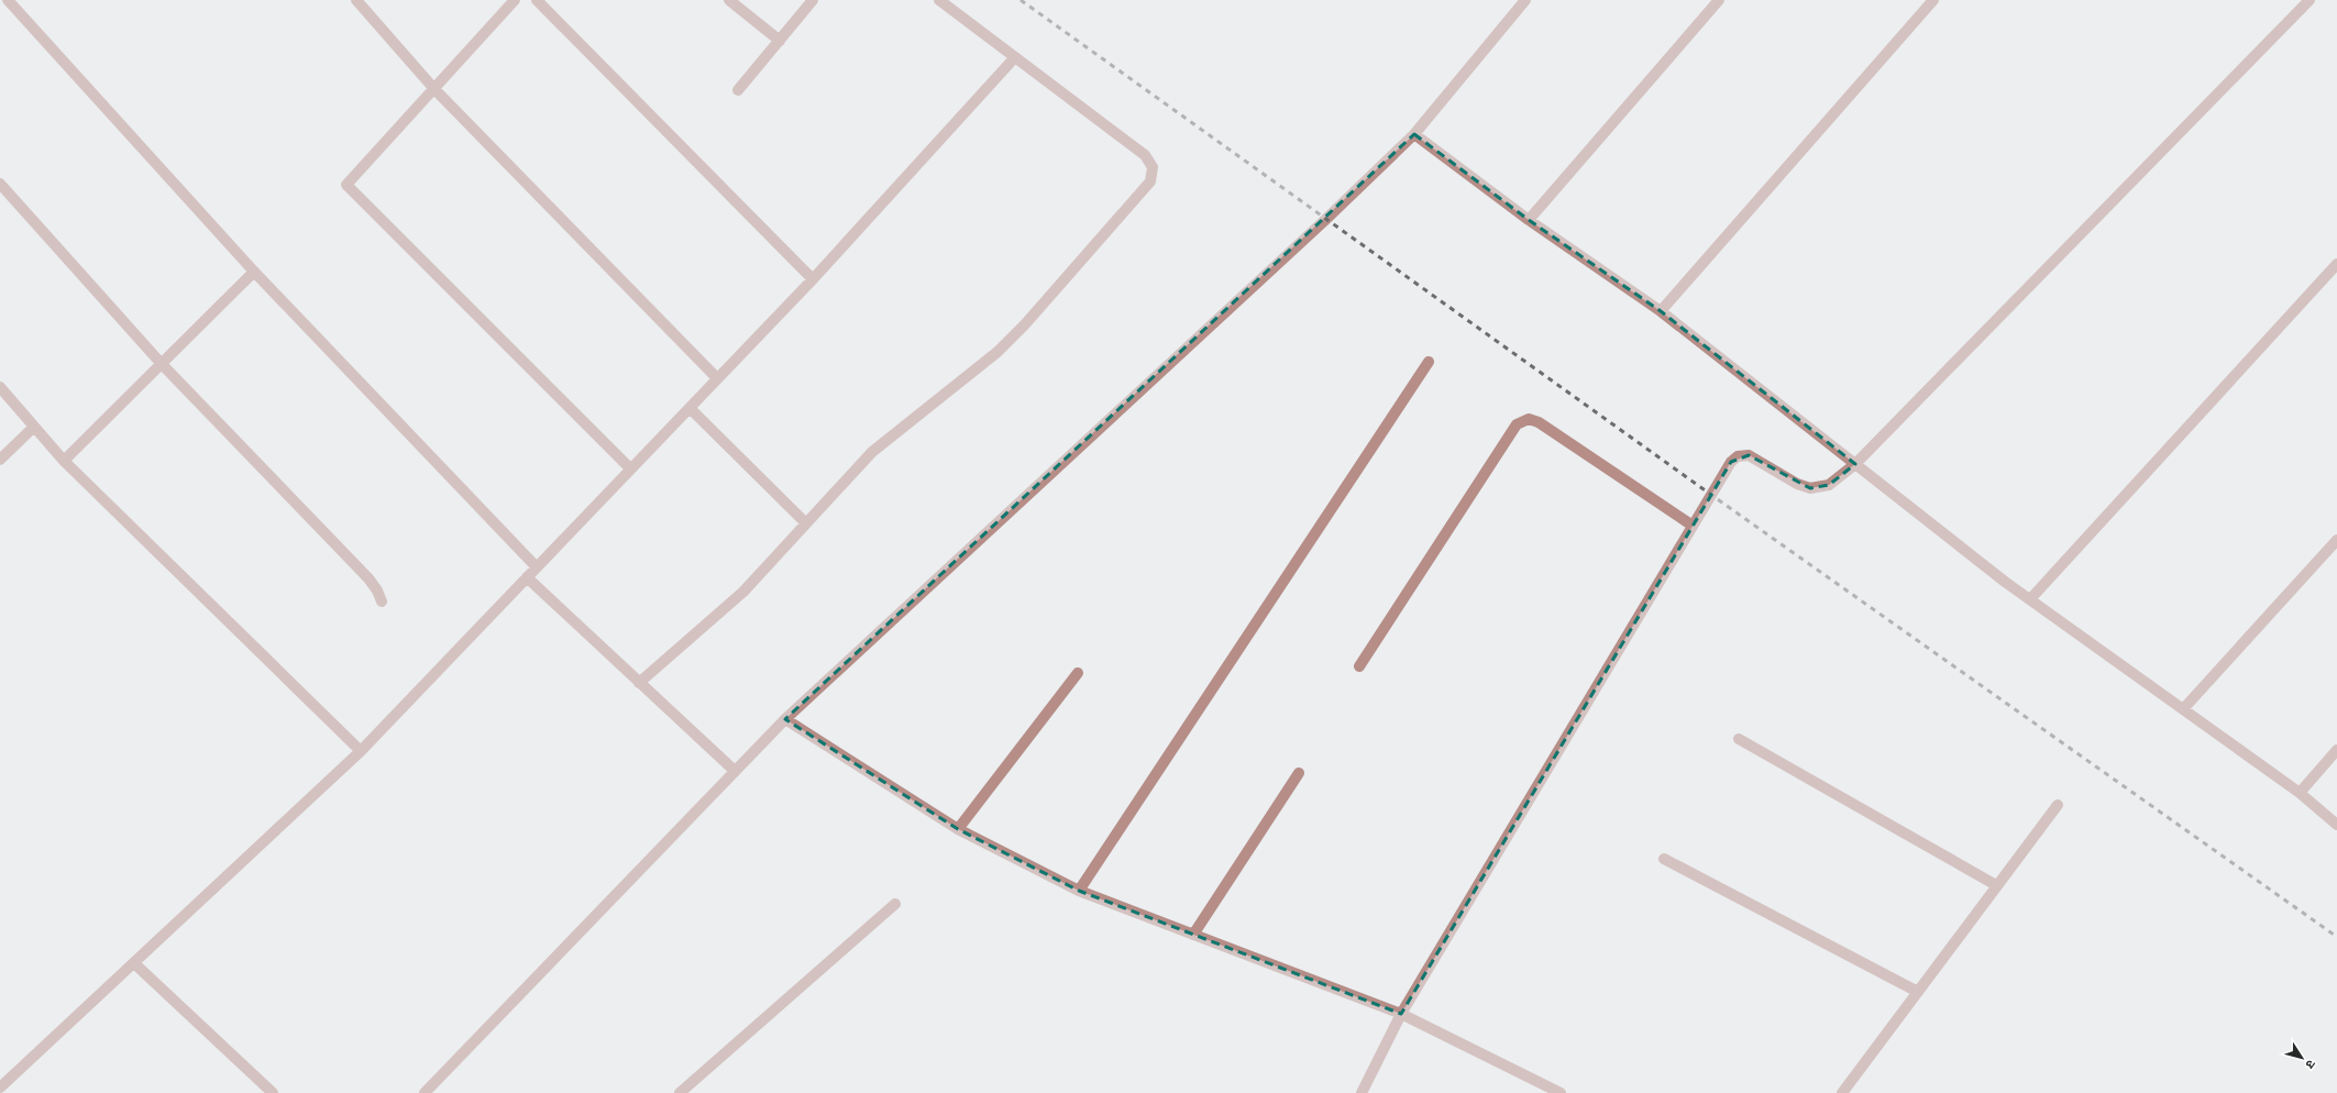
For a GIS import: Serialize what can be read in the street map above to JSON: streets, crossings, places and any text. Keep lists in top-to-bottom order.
{
  "north": "bottom right"
}
